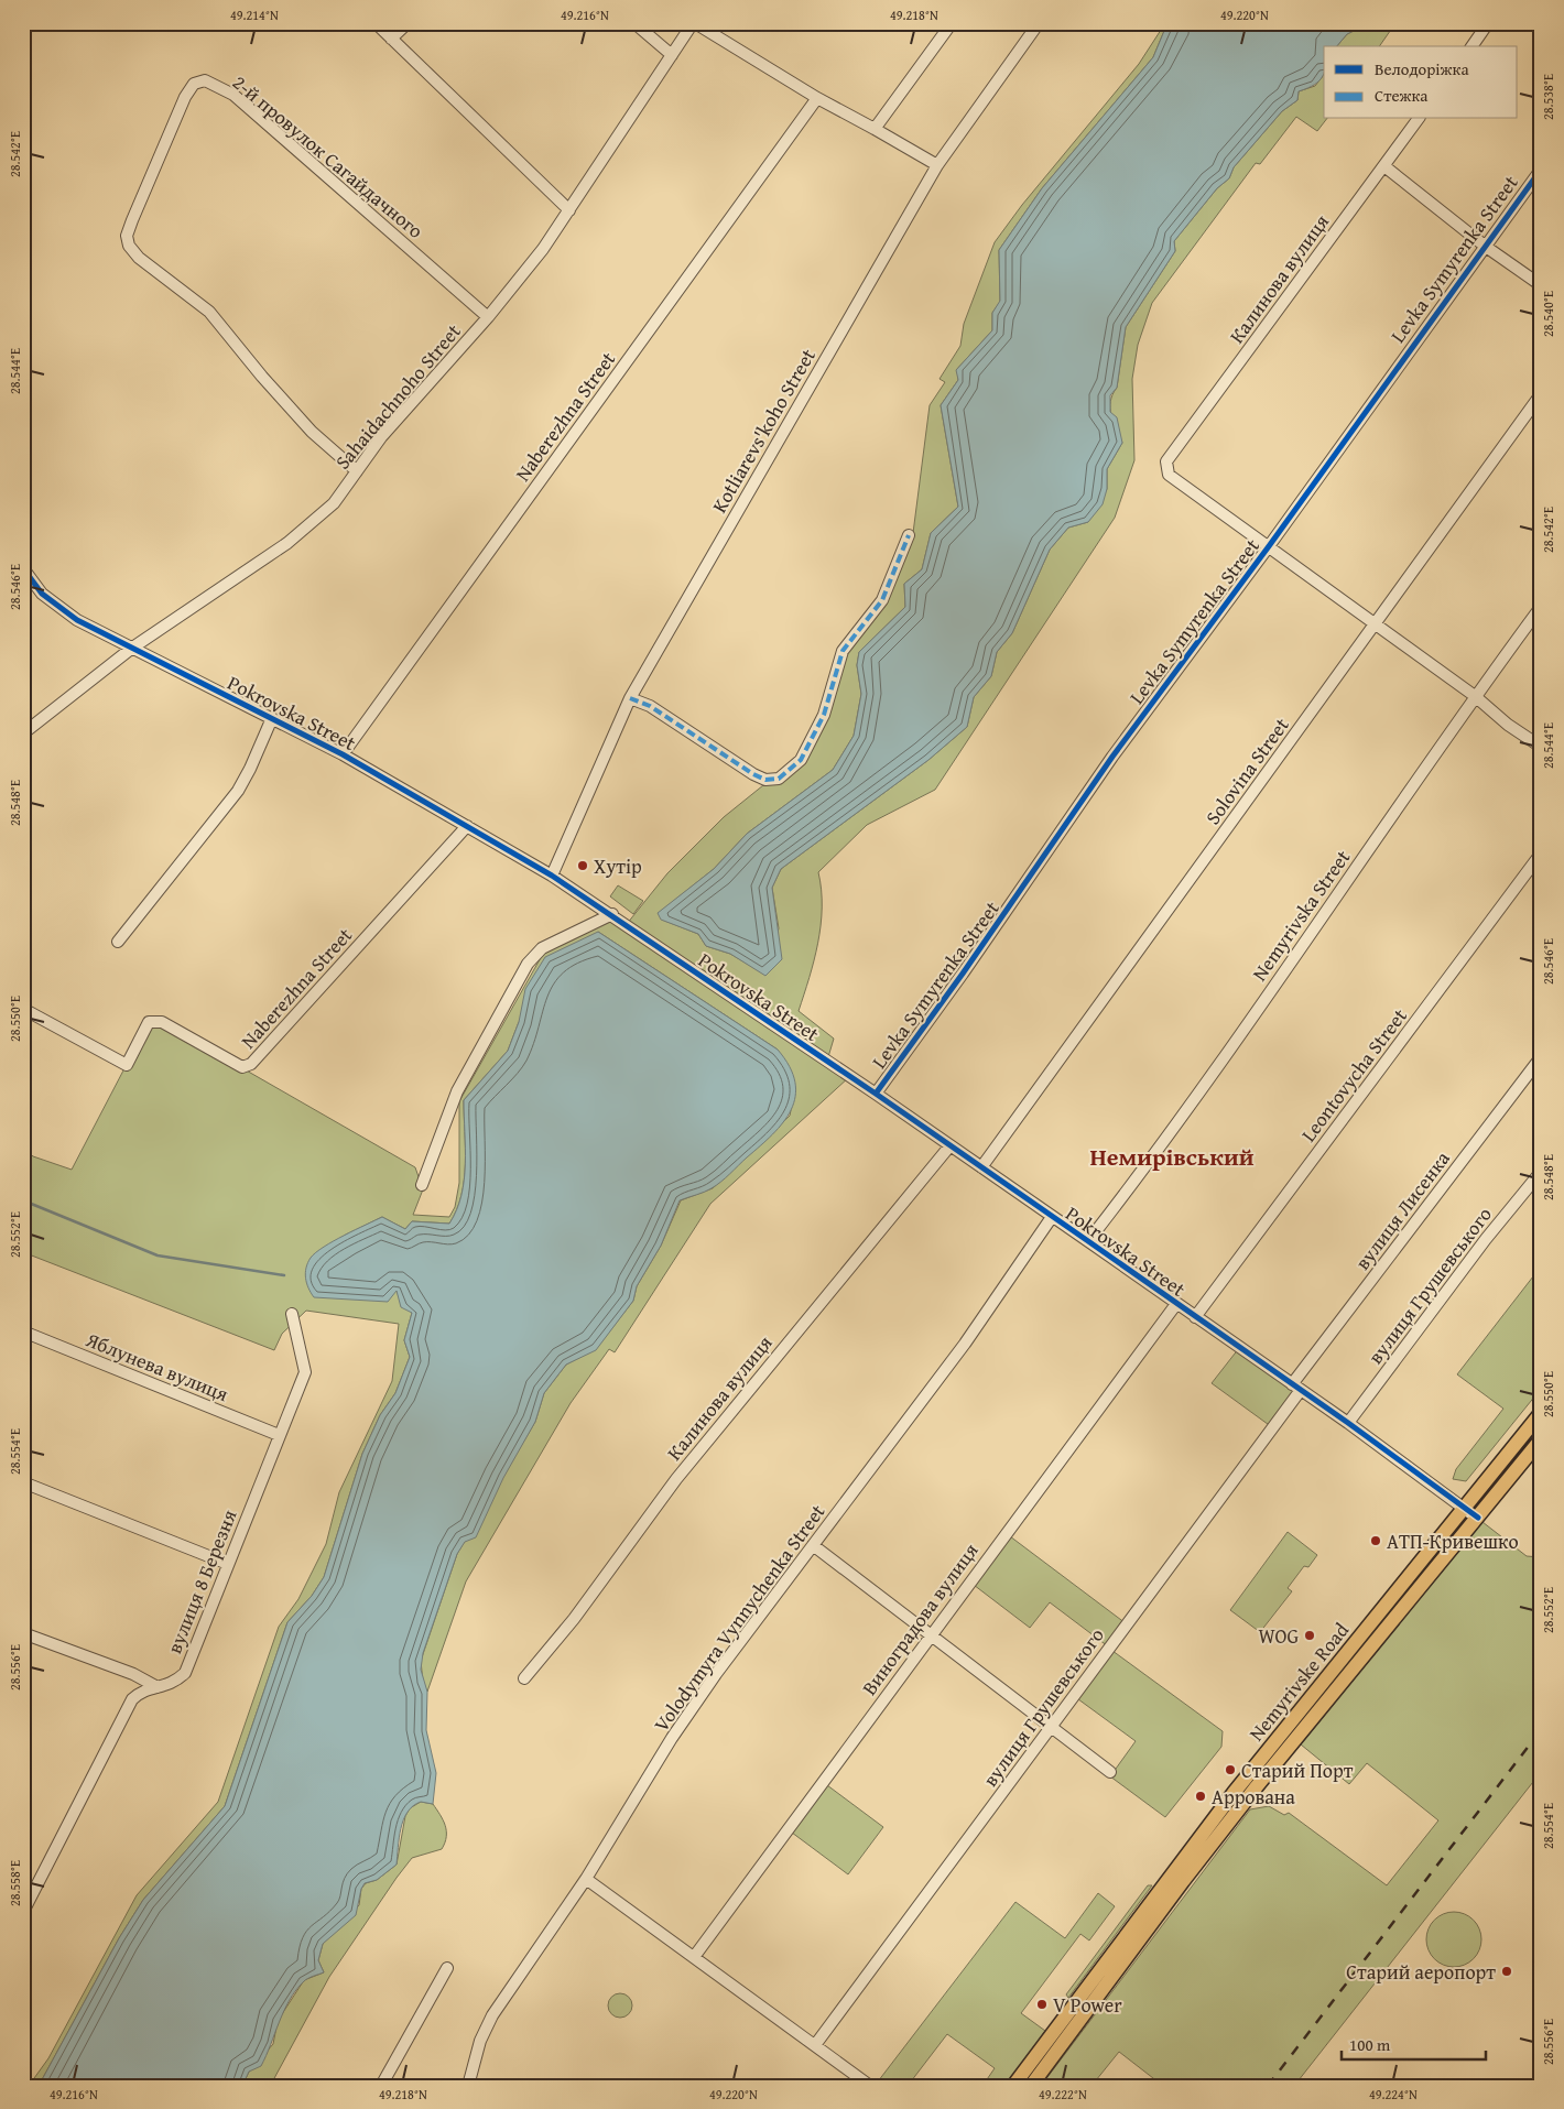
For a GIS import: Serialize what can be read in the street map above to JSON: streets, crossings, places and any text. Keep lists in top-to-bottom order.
{
  "streets": {
    "main road": ["Nemyrivske Road"],
    "street": [
      "2-й провулок Сагайдачного",
      "Levka Symyrenka Street",
      "Калинова вулиця",
      "Sahaidachnoho Street",
      "Naberezhna Street",
      "Kotliarevs'koho Street",
      "Pokrovska Street",
      "Solovina Street",
      "Nemyrivska Street",
      "Leontovycha Street",
      "вулиця Лисенка",
      "вулиця Грушевського",
      "Яблунева вулиця",
      "вулиця 8 Березня",
      "Volodymyra Vynnychenka Street",
      "Виноградова вулиця"
    ]
  },
  "crossings": [
    ["2-й провулок Сагайдачного", "Sahaidachnoho Street"],
    ["Levka Symyrenka Street", "Калинова вулиця"],
    ["Levka Symyrenka Street", "Pokrovska Street"],
    ["Калинова вулиця", "Pokrovska Street"],
    ["Sahaidachnoho Street", "Pokrovska Street"],
    ["Naberezhna Street", "Pokrovska Street"],
    ["Kotliarevs'koho Street", "Pokrovska Street"],
    ["Pokrovska Street", "Solovina Street"],
    ["Pokrovska Street", "Nemyrivska Street"],
    ["Pokrovska Street", "Leontovycha Street"],
    ["Pokrovska Street", "вулиця Лисенка"],
    ["Pokrovska Street", "вулиця Грушевського"],
    ["Pokrovska Street", "Volodymyra Vynnychenka Street"],
    ["Pokrovska Street", "Виноградова вулиця"],
    ["Pokrovska Street", "Nemyrivske Road"],
    ["вулиця Лисенка", "вулиця Грушевського"],
    ["Яблунева вулиця", "вулиця 8 Березня"]
  ],
  "districts": ["Немирівський"],
  "places": [
    "Хутір",
    "АТП-Кривешко",
    "WOG",
    "Старий Порт",
    "Аррована",
    "Старий аеропорт",
    "V Power"
  ],
  "legend": ["Велодоріжка", "Стежка"],
  "scale_bar": "100 m",
  "coordinates": [
    "49.214°N",
    "49.216°N",
    "49.218°N",
    "49.220°N",
    "28.538°E",
    "28.542°E",
    "28.540°E",
    "28.544°E",
    "28.546°E",
    "28.548°E",
    "28.550°E",
    "28.552°E",
    "28.554°E",
    "28.556°E",
    "28.558°E",
    "49.222°N",
    "49.224°N"
  ]
}
